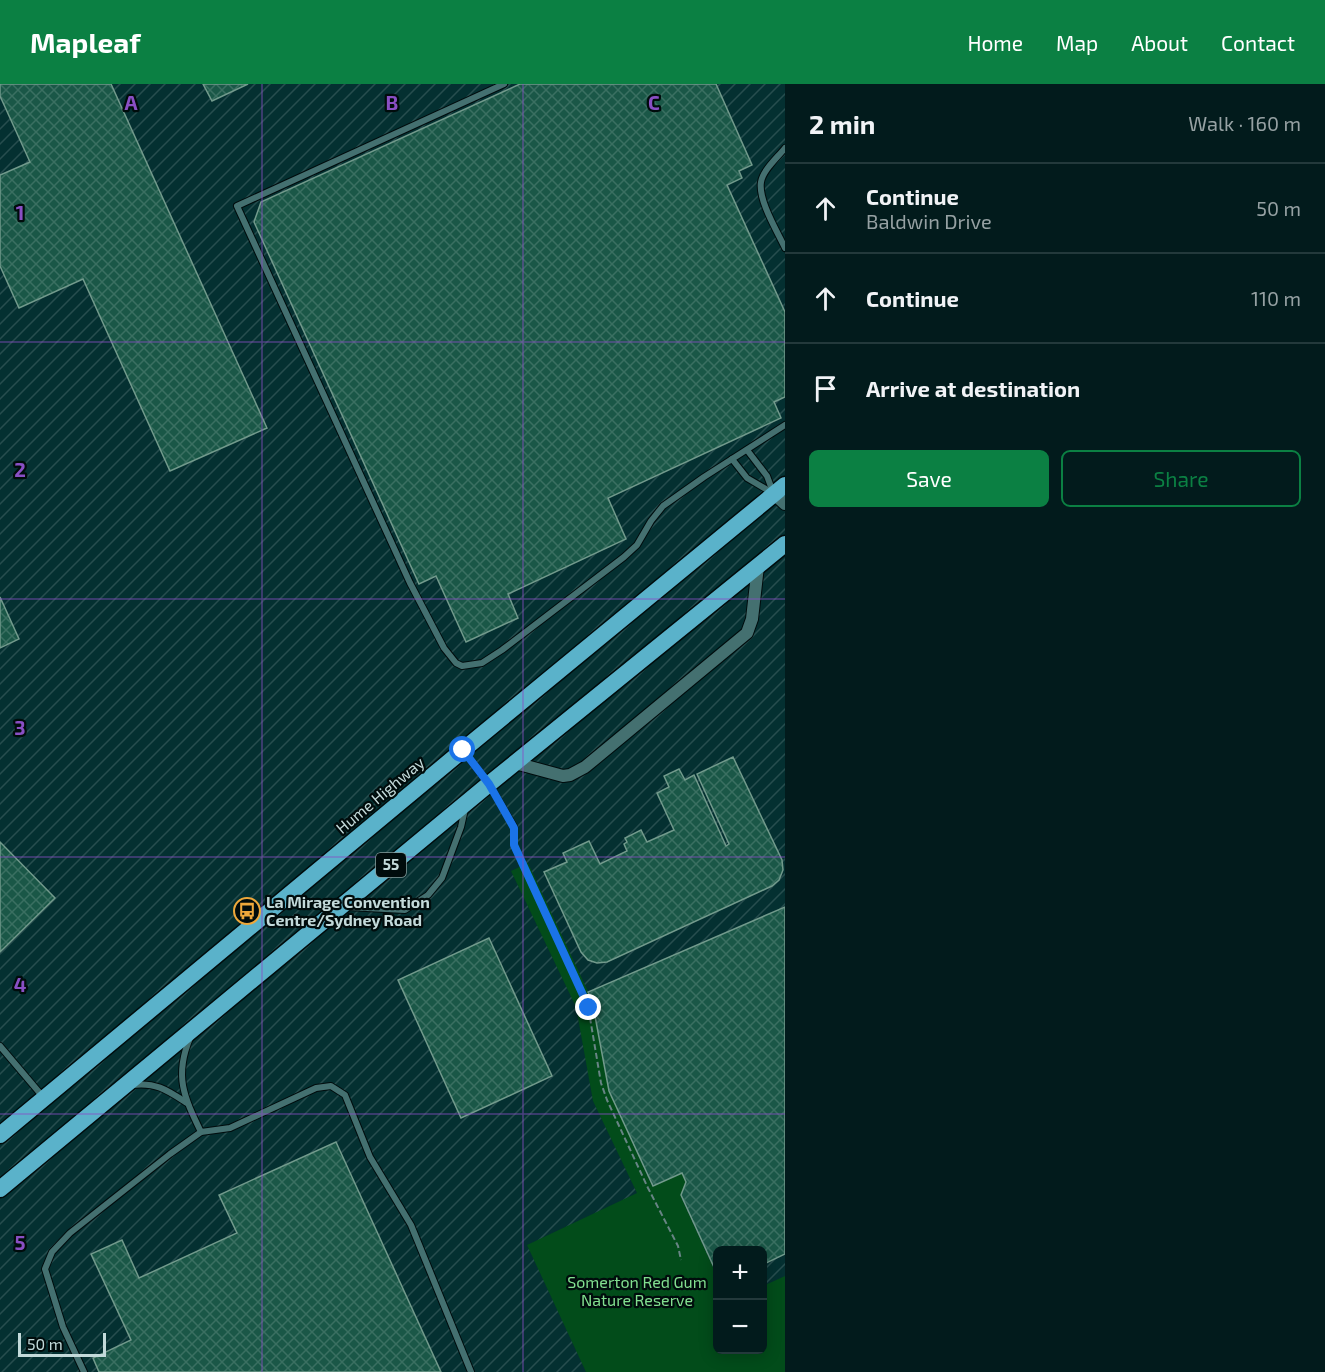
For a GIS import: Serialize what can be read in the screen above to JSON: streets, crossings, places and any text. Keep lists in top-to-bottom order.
{
  "streets": {
    "highway": ["Hume Highway", "55"]
  },
  "parks": ["Somerton Red Gum Nature Reserve"],
  "places": {
    "bus stop": ["La Mirage Convention Centre/Sydney Road"]
  },
  "scale_bar": "50 m",
  "page": {
    "header": "Mapleaf",
    "nav": [
      "Home",
      "Map",
      "About",
      "Contact"
    ],
    "heading": ["2 min", "Walk · 160 m"],
    "list": [
      ["Continue", "Baldwin Drive", "50 m"],
      ["Continue", "110 m"],
      "Arrive at destination"
    ],
    "buttons": ["Save", "Share"],
    "map_buttons": ["+", "−"],
    "scale": "50 m"
  },
  "grid": {
    "columns": ["A", "B", "C"],
    "rows": [
      "1",
      "2",
      "3",
      "4",
      "5"
    ]
  }
}
